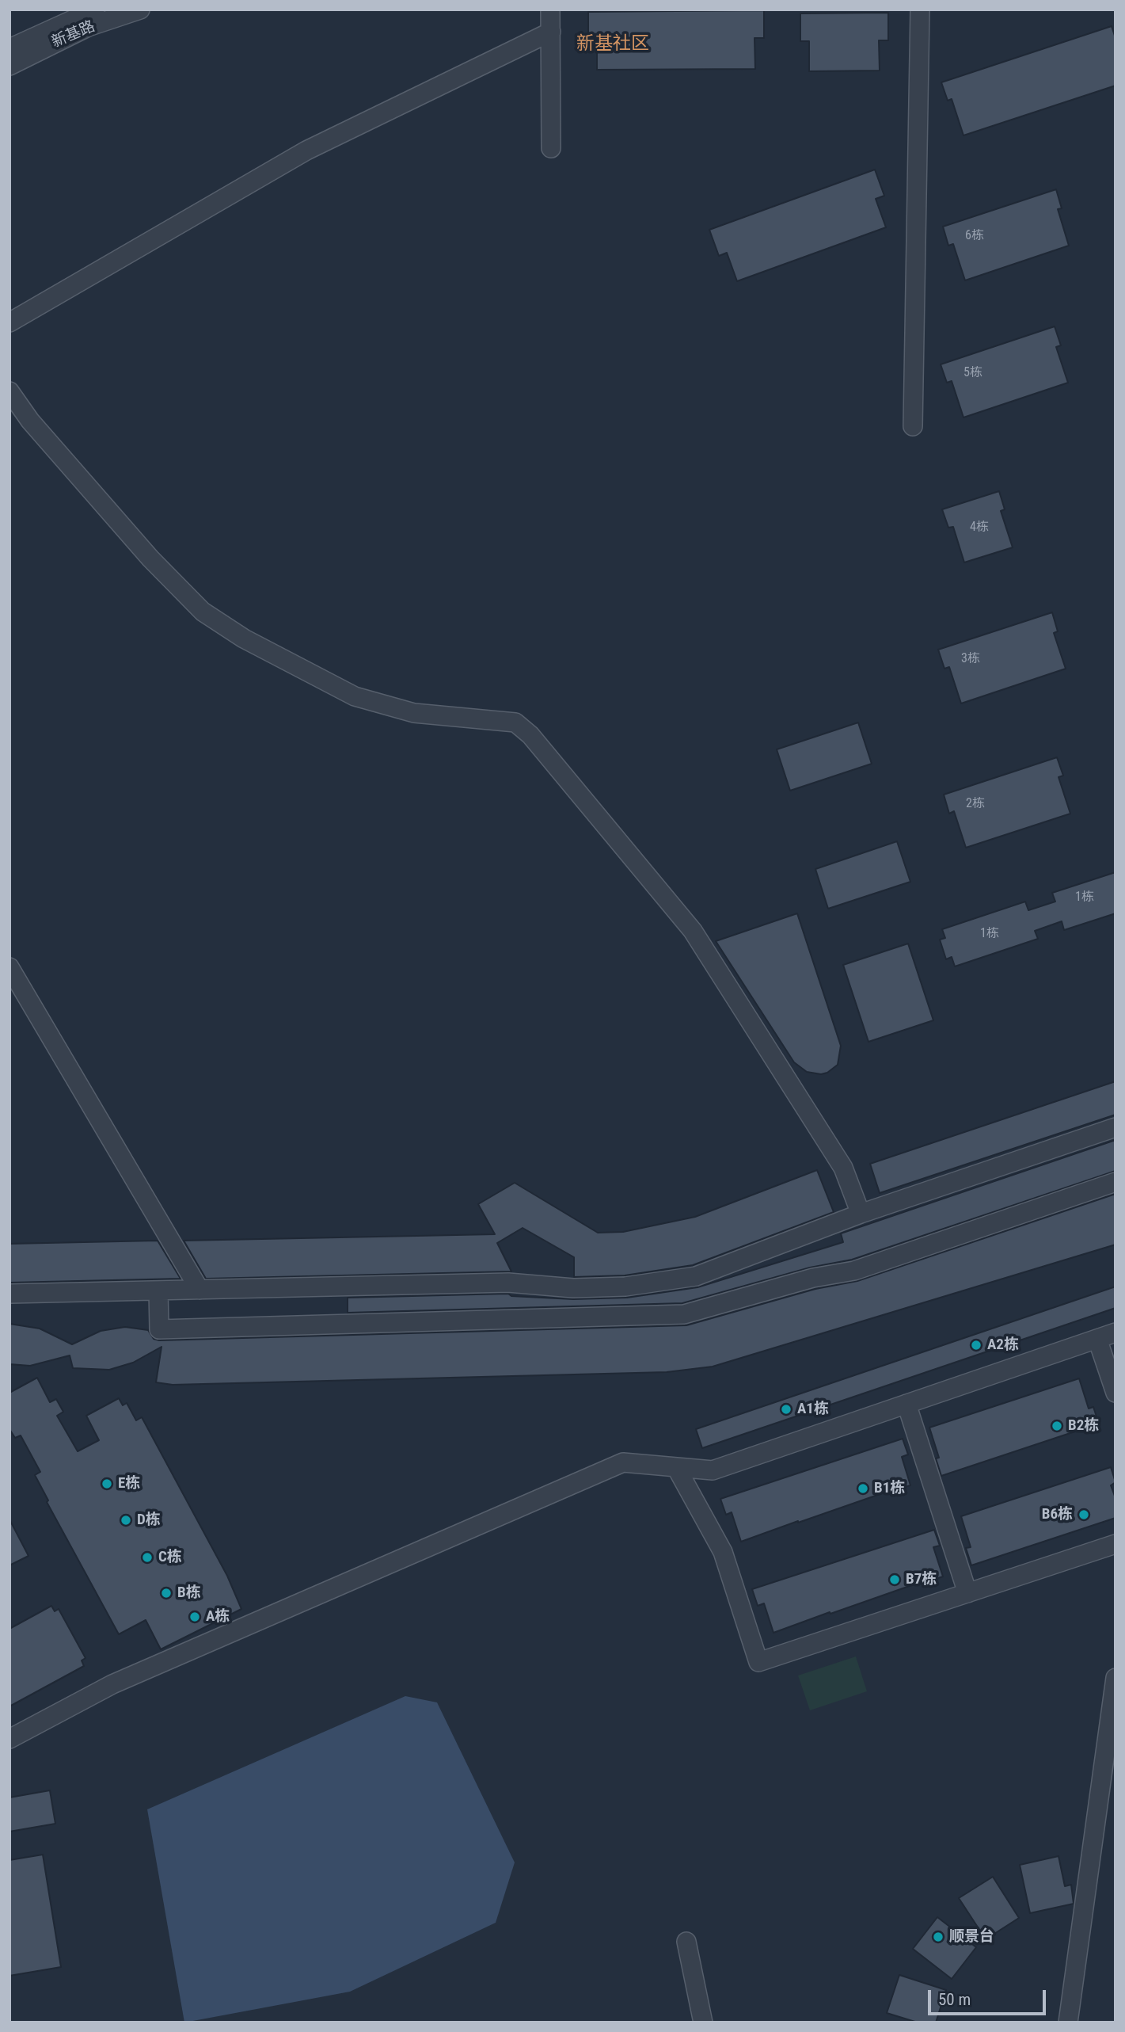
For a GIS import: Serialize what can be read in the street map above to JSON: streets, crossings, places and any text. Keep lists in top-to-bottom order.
{
  "streets": {
    "street": ["新基路"]
  },
  "districts": ["新基社区"],
  "places": [
    "A2栋",
    "A1栋",
    "B2栋",
    "E栋",
    "B1栋",
    "B6栋",
    "D栋",
    "C栋",
    "B7栋",
    "B栋",
    "A栋",
    "顺景台"
  ],
  "house_numbers": [
    "6栋",
    "5栋",
    "4栋",
    "3栋",
    "2栋",
    "1栋",
    "1栋"
  ],
  "scale_bar": "50 m"
}
